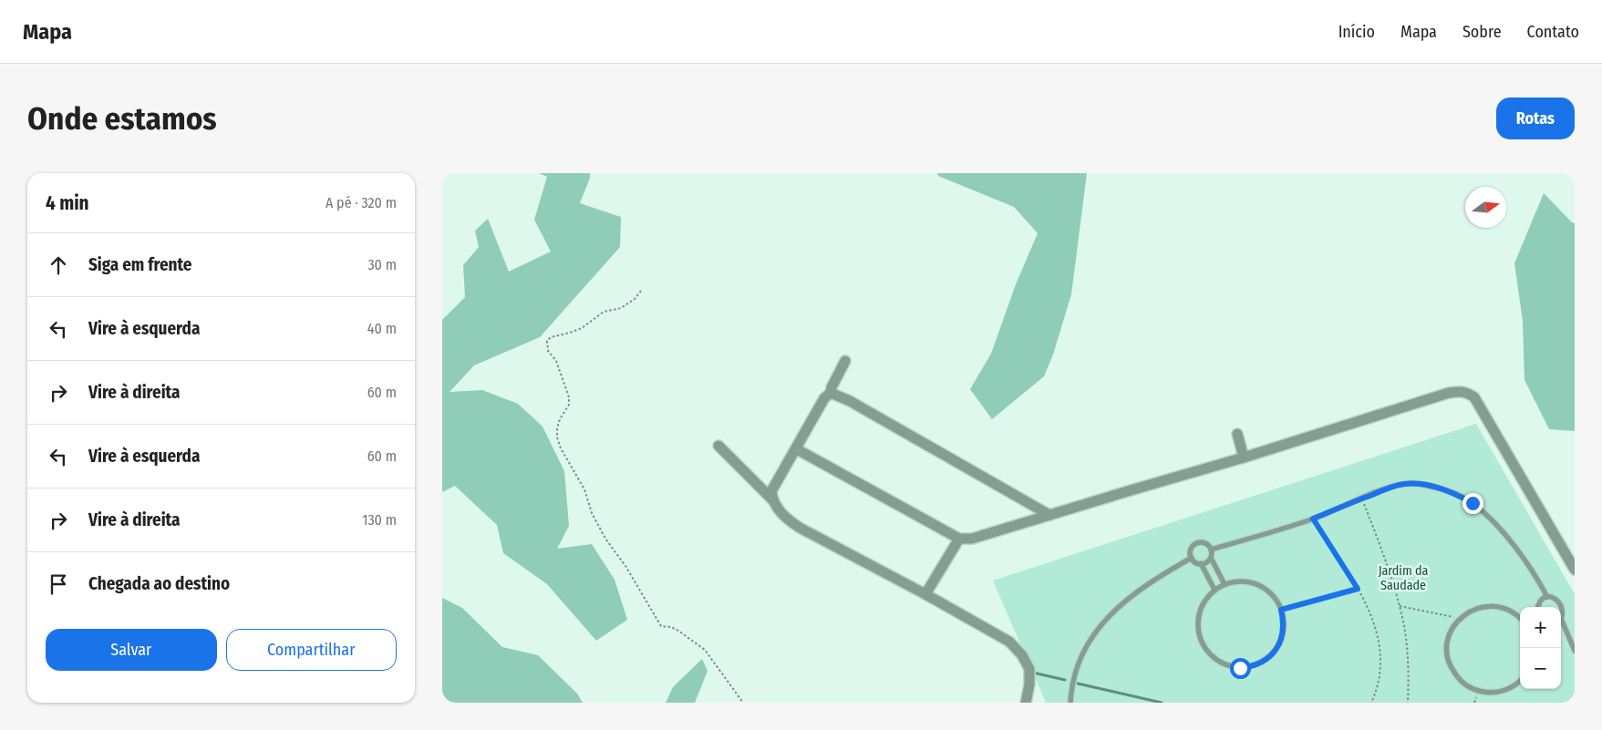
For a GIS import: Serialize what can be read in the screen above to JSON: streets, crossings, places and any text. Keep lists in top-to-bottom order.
{
  "parks": ["Jardim da Saudade"],
  "north": "right",
  "page": {
    "header": "Mapa",
    "nav": [
      "Início",
      "Mapa",
      "Sobre",
      "Contato"
    ],
    "buttons": [
      "Rotas",
      ["Salvar", "Compartilhar"]
    ],
    "title": "Onde estamos",
    "heading": ["4 min", "A pé · 320 m"],
    "list": [
      ["Siga em frente", "30 m"],
      ["Vire à esquerda", "40 m"],
      ["Vire à direita", "60 m"],
      ["Vire à esquerda", "60 m"],
      ["Vire à direita", "130 m"],
      "Chegada ao destino"
    ],
    "map_buttons": ["+", "−"]
  }
}
